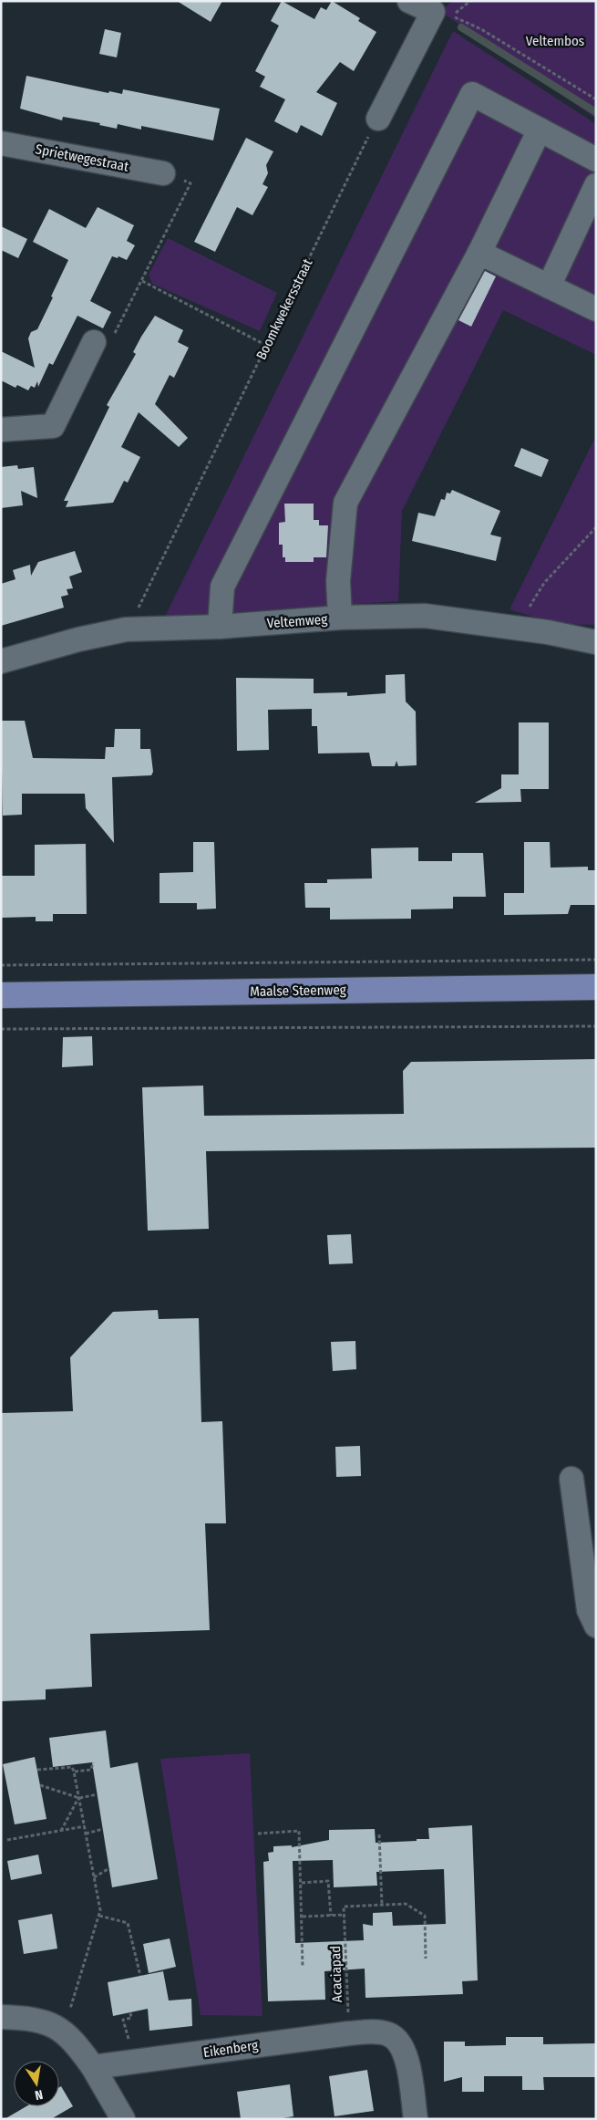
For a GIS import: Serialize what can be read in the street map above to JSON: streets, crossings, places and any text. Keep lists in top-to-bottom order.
{
  "streets": {
    "main road": ["Maalse Steenweg"],
    "street": ["Sprietwegestraat", "Veltemweg", "Eikenberg"],
    "path": ["Boomkwekersstraat", "Acaciapad"]
  },
  "crossings": [
    ["Boomkwekersstraat", "Veltemweg"],
    ["Acaciapad", "Eikenberg"]
  ],
  "parks": ["Veltembos"],
  "north": "bottom"
}
